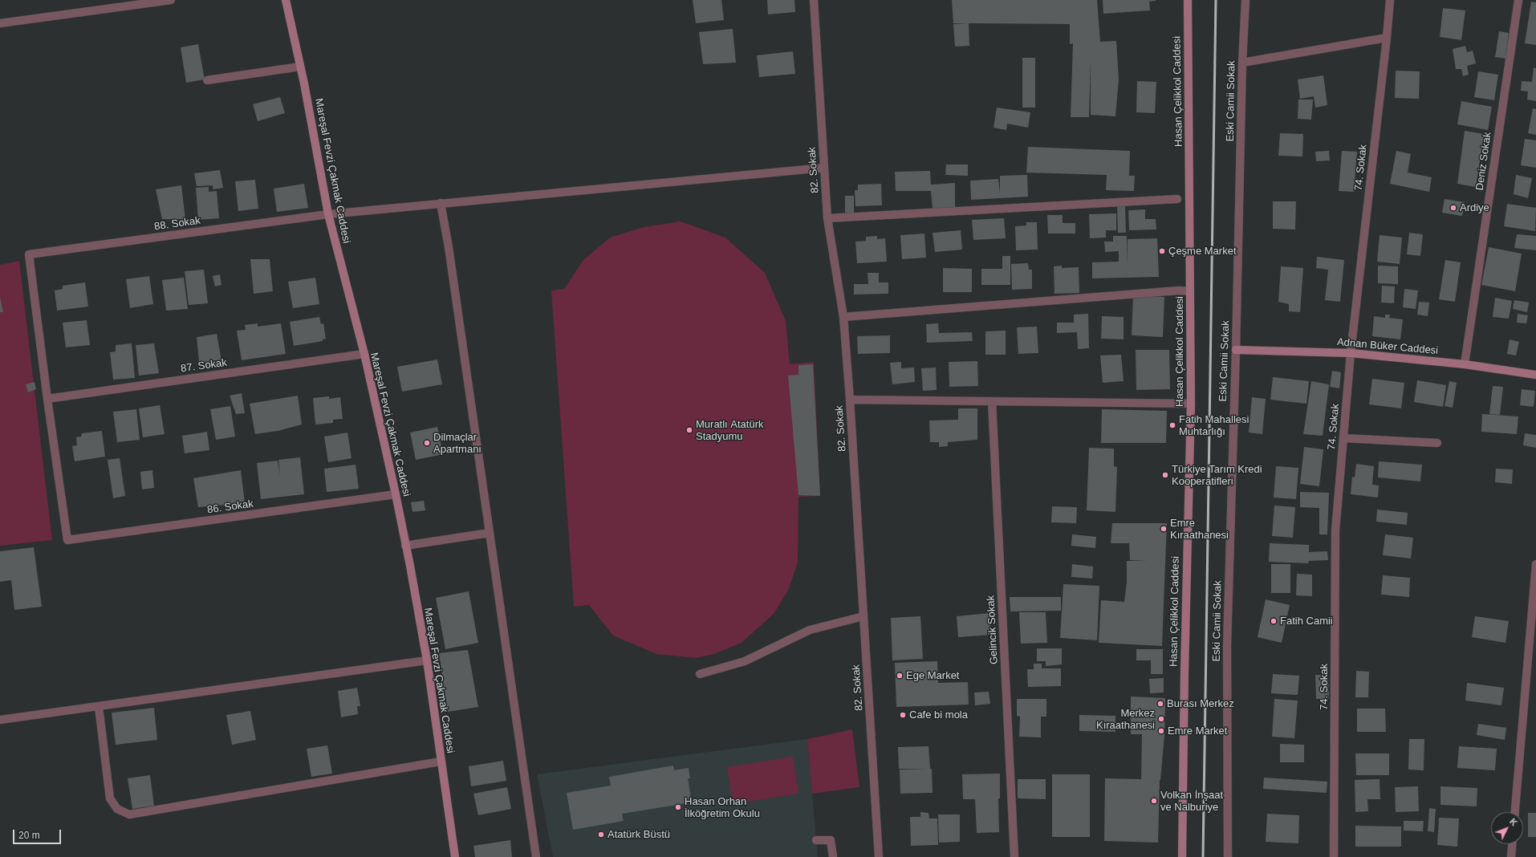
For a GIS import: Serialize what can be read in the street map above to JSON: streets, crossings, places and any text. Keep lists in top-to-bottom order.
{
  "streets": {
    "street": [
      "Hasan Çelikkol Caddesi",
      "Eski Camii Sokak",
      "Deniz Sokak",
      "74. Sokak",
      "82. Sokak",
      "Mareşal Fevzi Çakmak Caddesi",
      "88. Sokak",
      "Adnan Büker Caddesi",
      "87. Sokak",
      "86. Sokak",
      "Gelincik Sokak"
    ]
  },
  "crossings": [
    ["Eski Camii Sokak", "Adnan Büker Caddesi"],
    ["Deniz Sokak", "Adnan Büker Caddesi"],
    ["74. Sokak", "Adnan Büker Caddesi"],
    ["82. Sokak", "88. Sokak"],
    ["Mareşal Fevzi Çakmak Caddesi", "88. Sokak"],
    ["Mareşal Fevzi Çakmak Caddesi", "87. Sokak"],
    ["Mareşal Fevzi Çakmak Caddesi", "86. Sokak"],
    ["88. Sokak", "87. Sokak"],
    ["88. Sokak", "86. Sokak"],
    ["87. Sokak", "86. Sokak"]
  ],
  "places": [
    "Ardiye",
    "Çeşme Market",
    "Fatih Mahallesi Muhtarlığı",
    "Muratlı Atatürk Stadyumu",
    "Dilmaçlar Apartmanı",
    "Türkiye Tarım Kredi Kooperatifleri",
    "Emre Kıraathanesi",
    "Fatih Camii",
    "Ege Market",
    "Burası Merkez",
    "Cafe bi mola",
    "Merkez Kıraathanesi",
    "Emre Market",
    "Volkan İnşaat ve Nalburiye",
    "Hasan Orhan İlköğretim Okulu",
    "Atatürk Büstü"
  ],
  "scale_bar": "20 m",
  "north": "top right"
}
